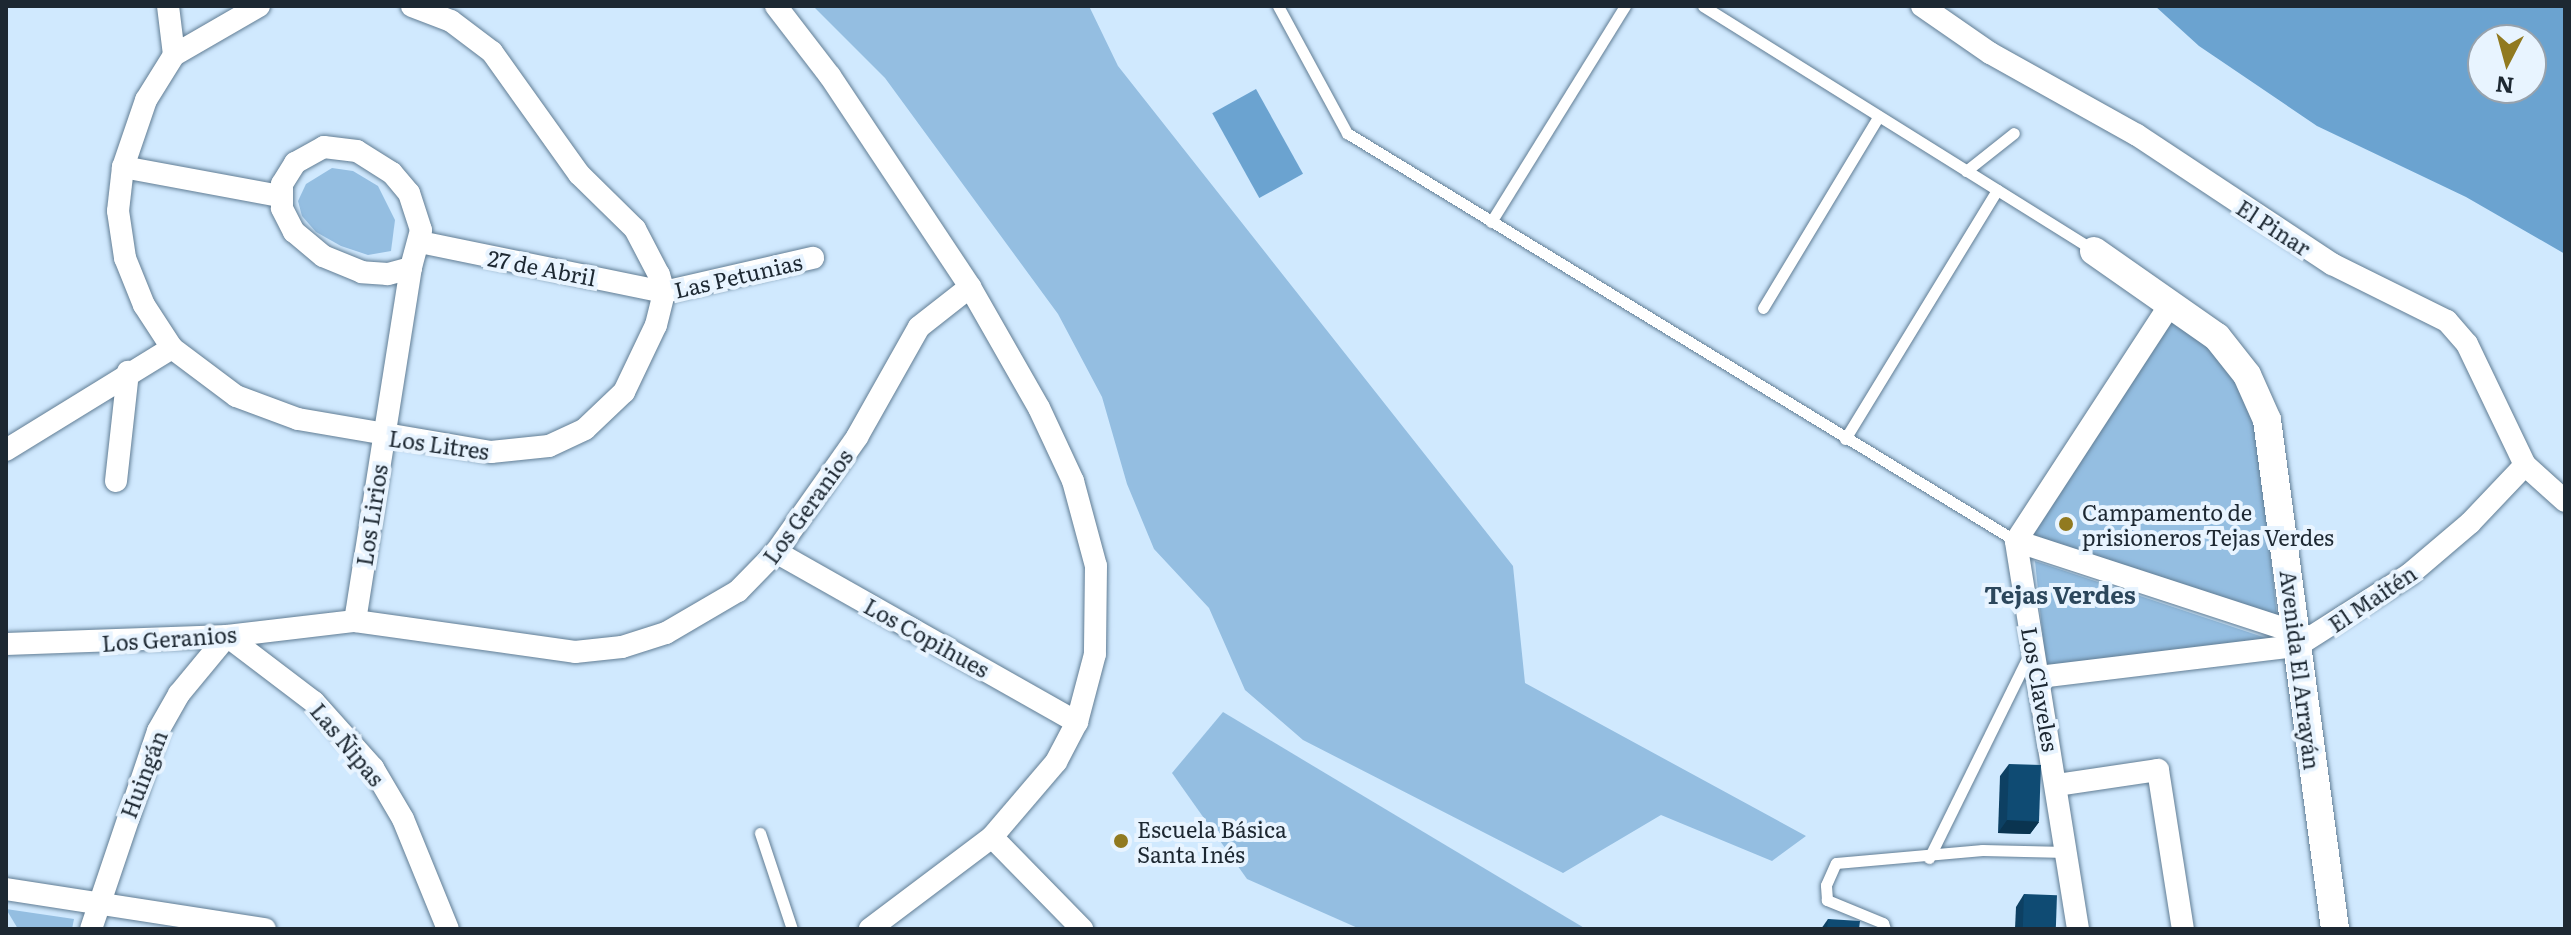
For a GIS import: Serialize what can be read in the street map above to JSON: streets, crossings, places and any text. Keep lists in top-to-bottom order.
{
  "streets": {
    "street": [
      "El Pinar",
      "27 de Abril",
      "Las Petunias",
      "Los Litres",
      "Los Geranios",
      "Los Lirios",
      "El Maitén",
      "Los Copihues",
      "Avenida El Arrayán",
      "Los Claveles",
      "Las Ñipas",
      "Huingán"
    ]
  },
  "crossings": [
    ["El Pinar", "El Maitén"],
    ["27 de Abril", "Las Petunias"],
    ["27 de Abril", "Los Litres"],
    ["27 de Abril", "Los Lirios"],
    ["Las Petunias", "Los Litres"],
    ["Los Litres", "Los Lirios"],
    ["Los Geranios", "Los Lirios"],
    ["Los Geranios", "Los Copihues"],
    ["Los Geranios", "Las Ñipas"],
    ["Los Geranios", "Huingán"],
    ["El Maitén", "Avenida El Arrayán"],
    ["El Maitén", "Los Claveles"],
    ["Las Ñipas", "Huingán"]
  ],
  "districts": ["Tejas Verdes"],
  "places": ["Campamento de prisioneros Tejas Verdes", "Escuela Básica Santa Inés"],
  "north": "bottom"
}
